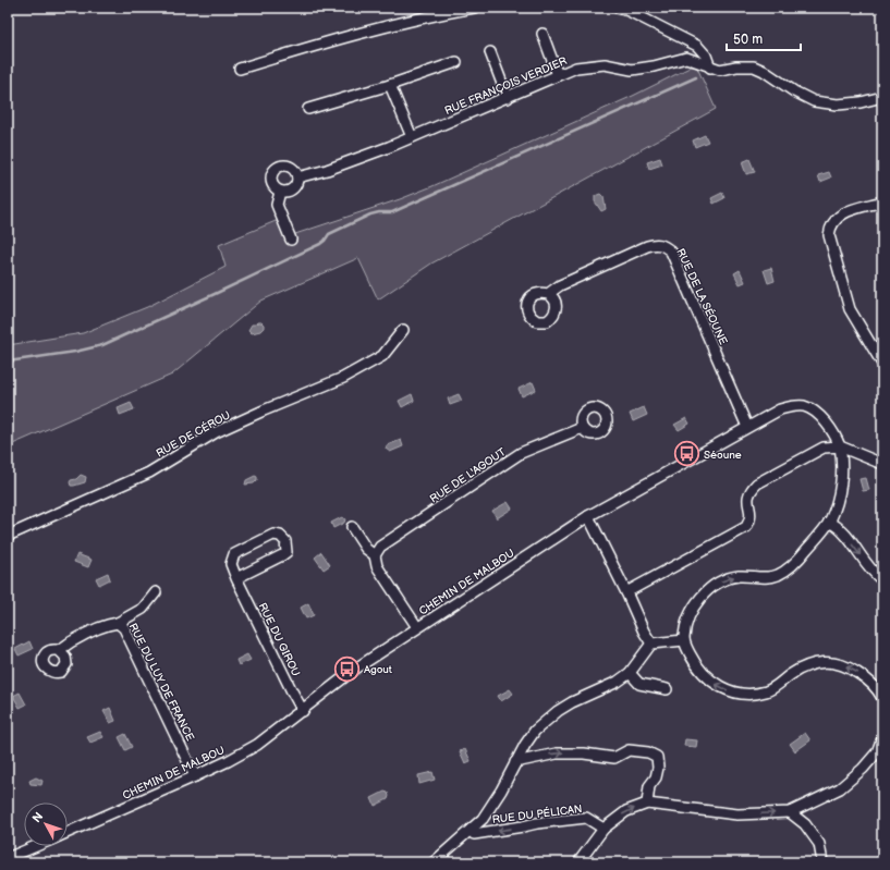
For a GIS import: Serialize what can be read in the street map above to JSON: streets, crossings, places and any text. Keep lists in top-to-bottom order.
{
  "streets": {
    "street": [
      "RUE FRANÇOIS VERDIER",
      "RUE DE LA SÉOUNE",
      "RUE DE CÉROU",
      "RUE DE L'AGOUT",
      "CHEMIN DE MALBOU",
      "RUE DU GIROU",
      "RUE DU LUY DE FRANCE",
      "RUE DU PÉLICAN"
    ]
  },
  "crossings": [
    ["RUE DE LA SÉOUNE", "CHEMIN DE MALBOU"],
    ["CHEMIN DE MALBOU", "RUE DU GIROU"],
    ["CHEMIN DE MALBOU", "RUE DU LUY DE FRANCE"]
  ],
  "one_way": ["RUE DU PÉLICAN"],
  "places": {
    "bus stop": ["Séoune", "Agout"]
  },
  "scale_bar": "50 m",
  "north": "top left"
}
